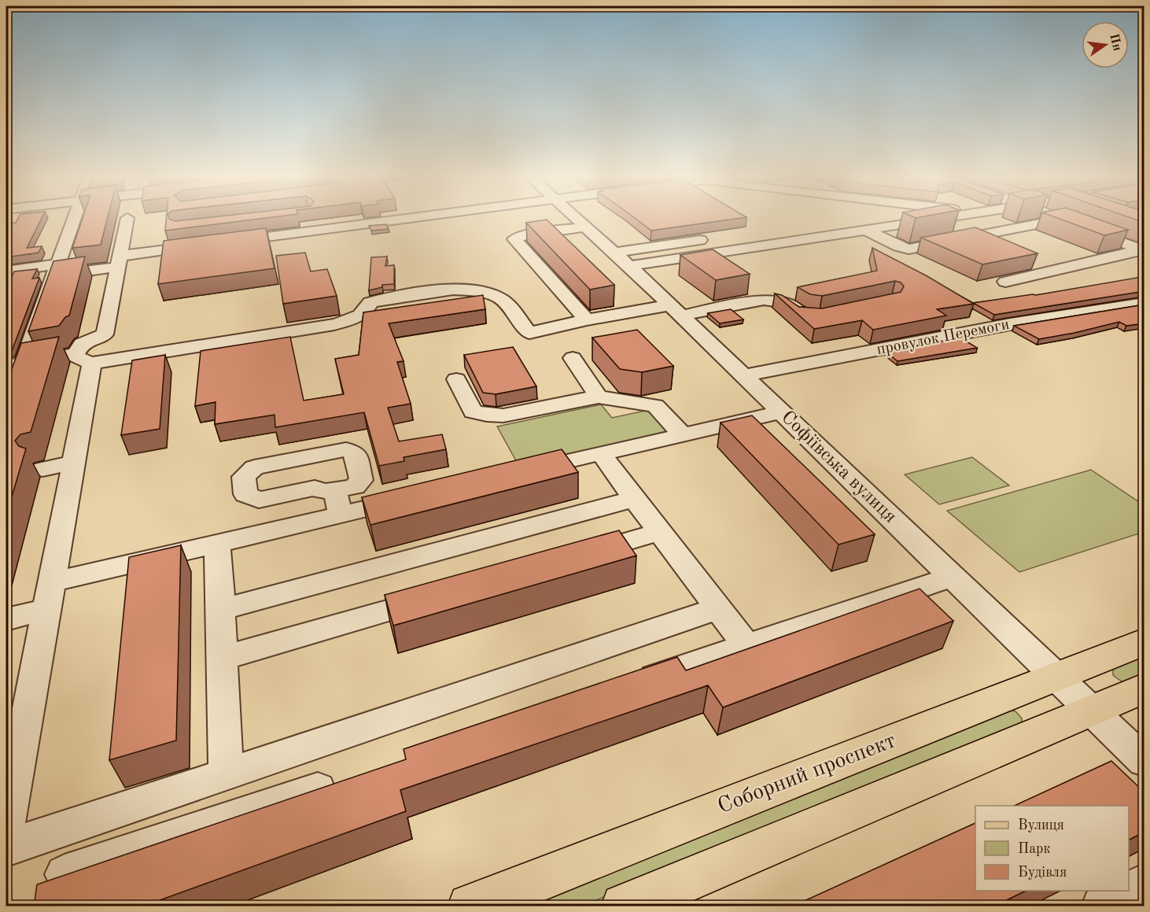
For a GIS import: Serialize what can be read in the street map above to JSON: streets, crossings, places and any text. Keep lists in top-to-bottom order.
{
  "streets": {
    "main road": ["Соборний проспект"],
    "street": ["провулок Перемоги", "Софіївська вулиця"]
  },
  "crossings": [
    ["провулок Перемоги", "Софіївська вулиця"],
    ["Софіївська вулиця", "Соборний проспект"]
  ],
  "legend": ["Вулиця", "Парк", "Будівля"],
  "north": "right"
}
